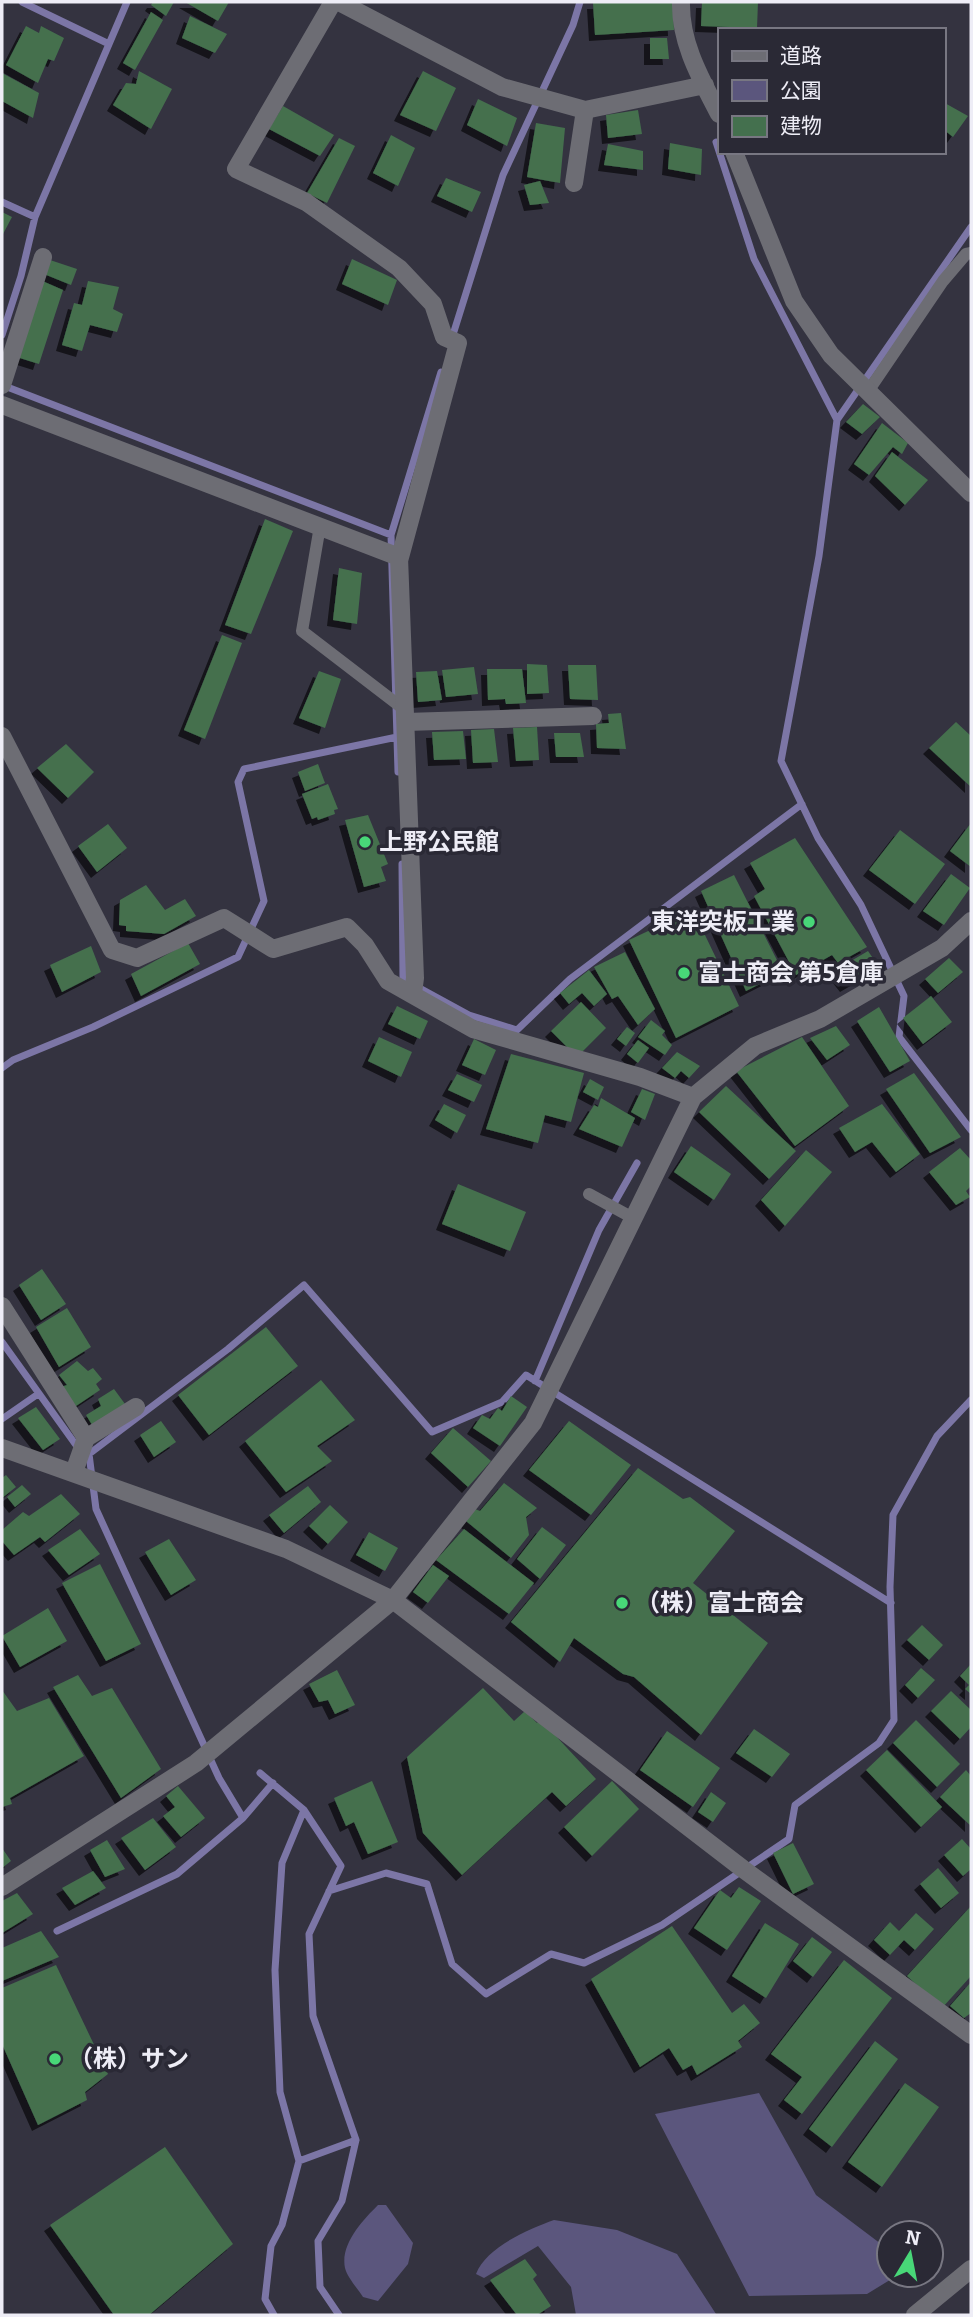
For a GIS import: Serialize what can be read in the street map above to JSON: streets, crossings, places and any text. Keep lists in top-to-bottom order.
{
  "places": [
    "上野公民館",
    "東洋突板工業",
    "富士商会 第5倉庫",
    "（株）富士商会",
    "（株）サン"
  ],
  "legend": ["道路", "公園", "建物"],
  "north": "top"
}
